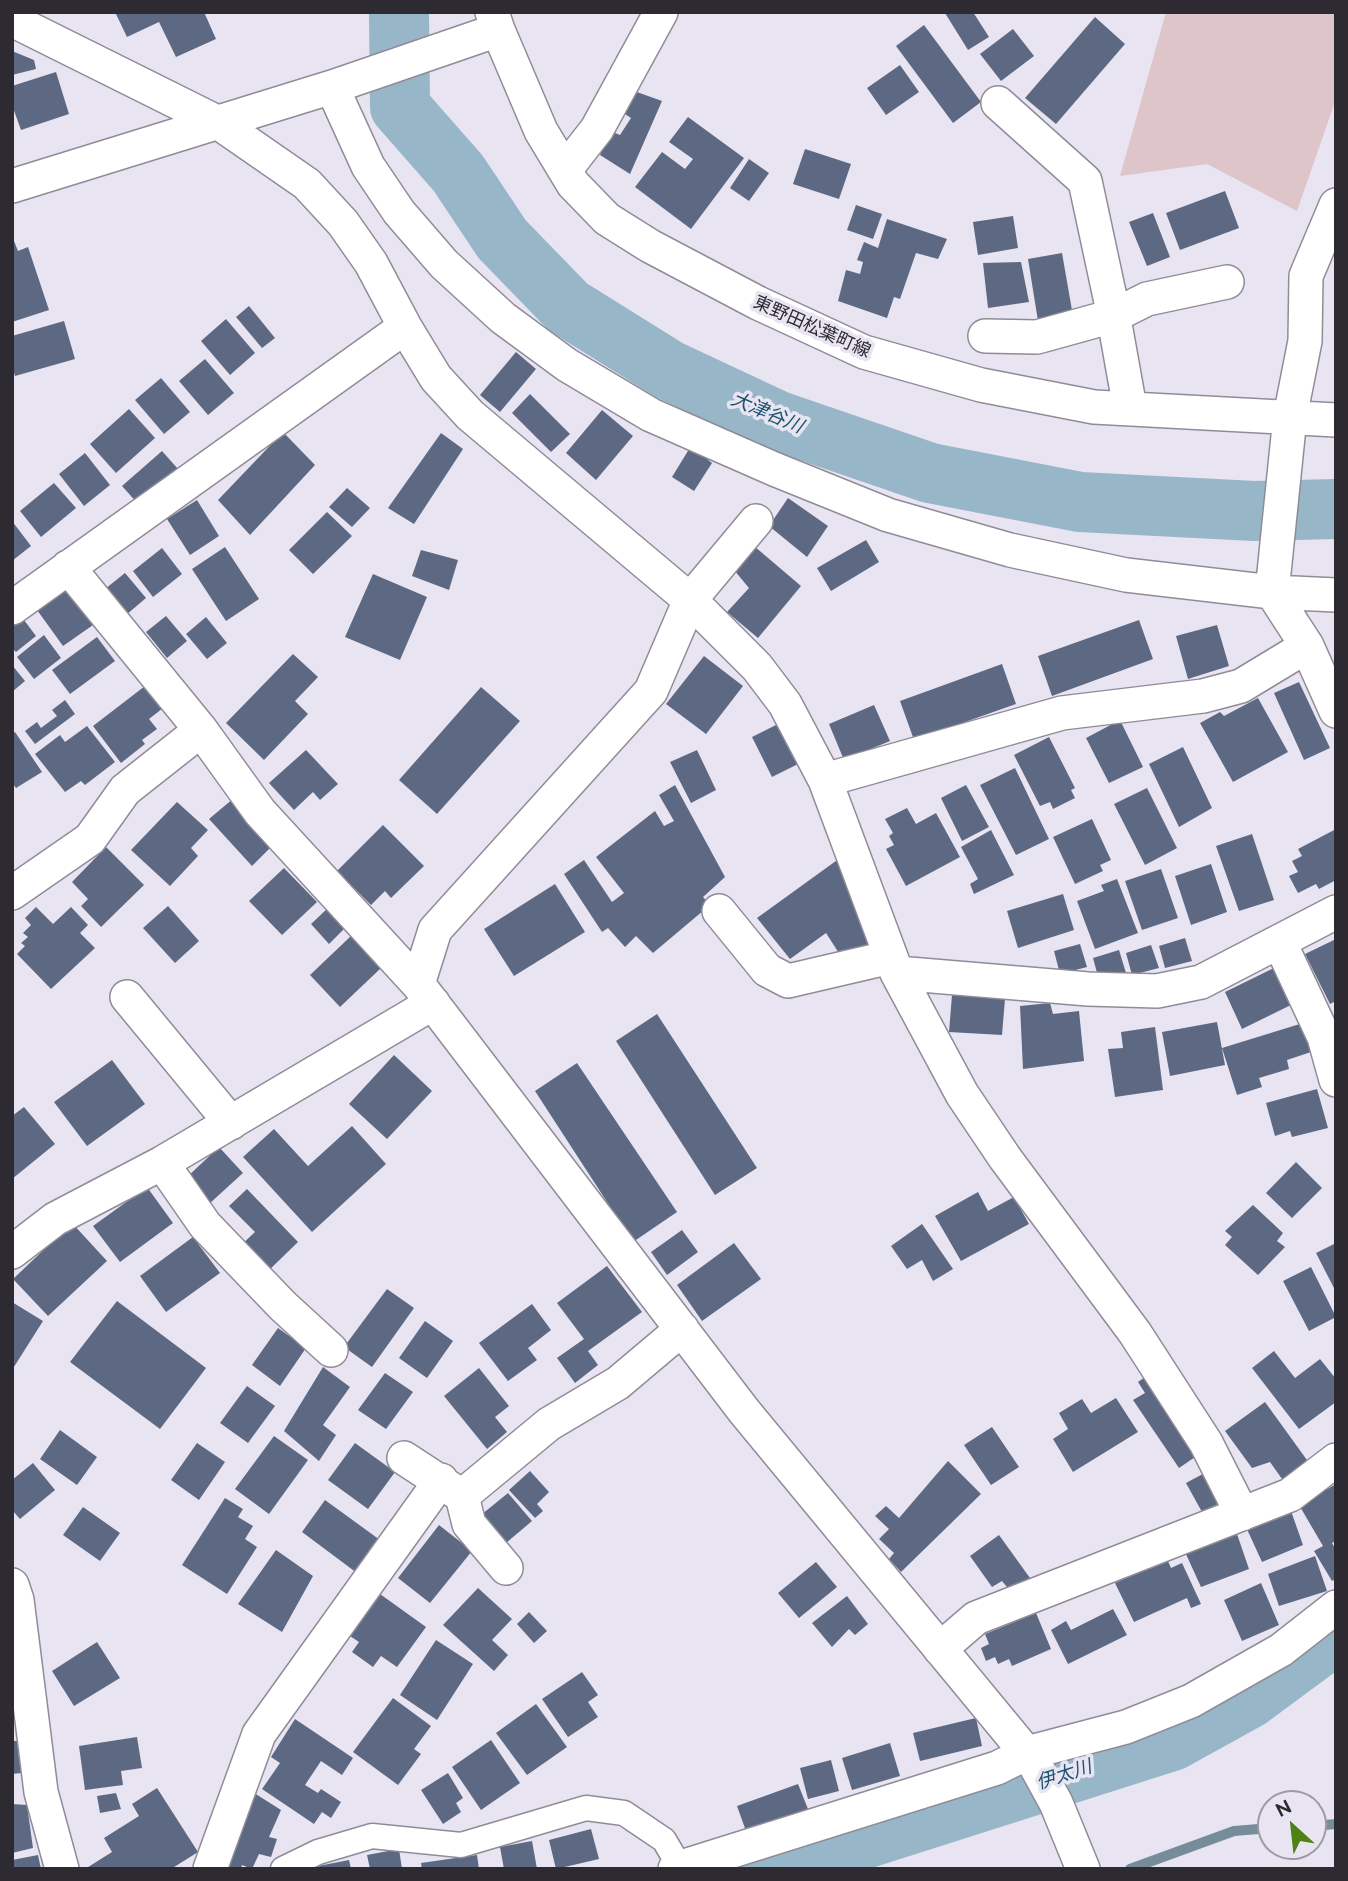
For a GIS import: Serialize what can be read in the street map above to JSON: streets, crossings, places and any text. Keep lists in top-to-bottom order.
{
  "streets": {
    "street": ["東野田松葉町線"]
  },
  "water": ["大津谷川", "伊太川"],
  "north": "top left"
}
